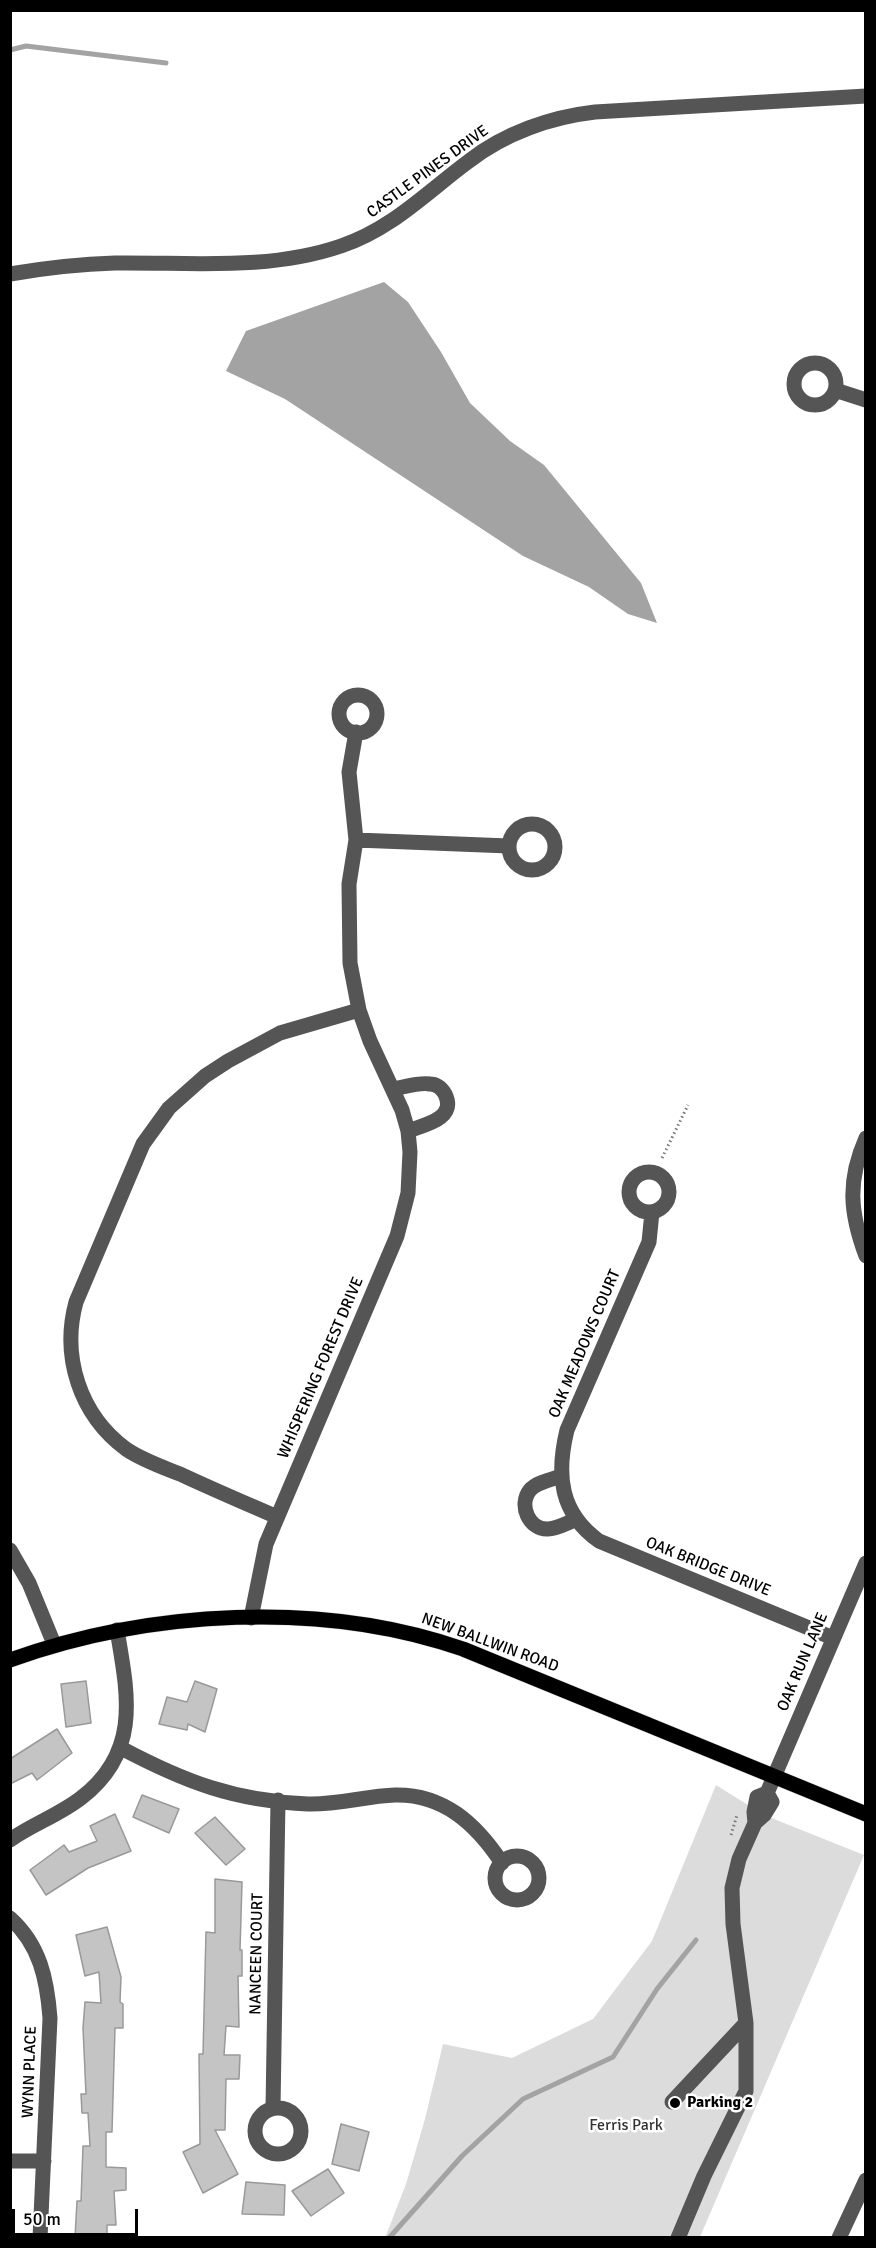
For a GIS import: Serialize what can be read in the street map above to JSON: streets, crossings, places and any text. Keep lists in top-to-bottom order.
{
  "streets": {
    "main road": ["NEW BALLWIN ROAD"],
    "street": [
      "CASTLE PINES DRIVE",
      "OAK MEADOWS COURT",
      "WHISPERING FOREST DRIVE",
      "OAK BRIDGE DRIVE",
      "OAK RUN LANE",
      "NANCEEN COURT",
      "WYNN PLACE"
    ]
  },
  "crossings": [
    ["OAK MEADOWS COURT", "OAK BRIDGE DRIVE"],
    ["WHISPERING FOREST DRIVE", "NEW BALLWIN ROAD"],
    ["OAK BRIDGE DRIVE", "OAK RUN LANE"],
    ["NEW BALLWIN ROAD", "OAK RUN LANE"]
  ],
  "parks": ["Ferris Park"],
  "places": ["Parking 2"],
  "scale_bar": "50 m"
}
